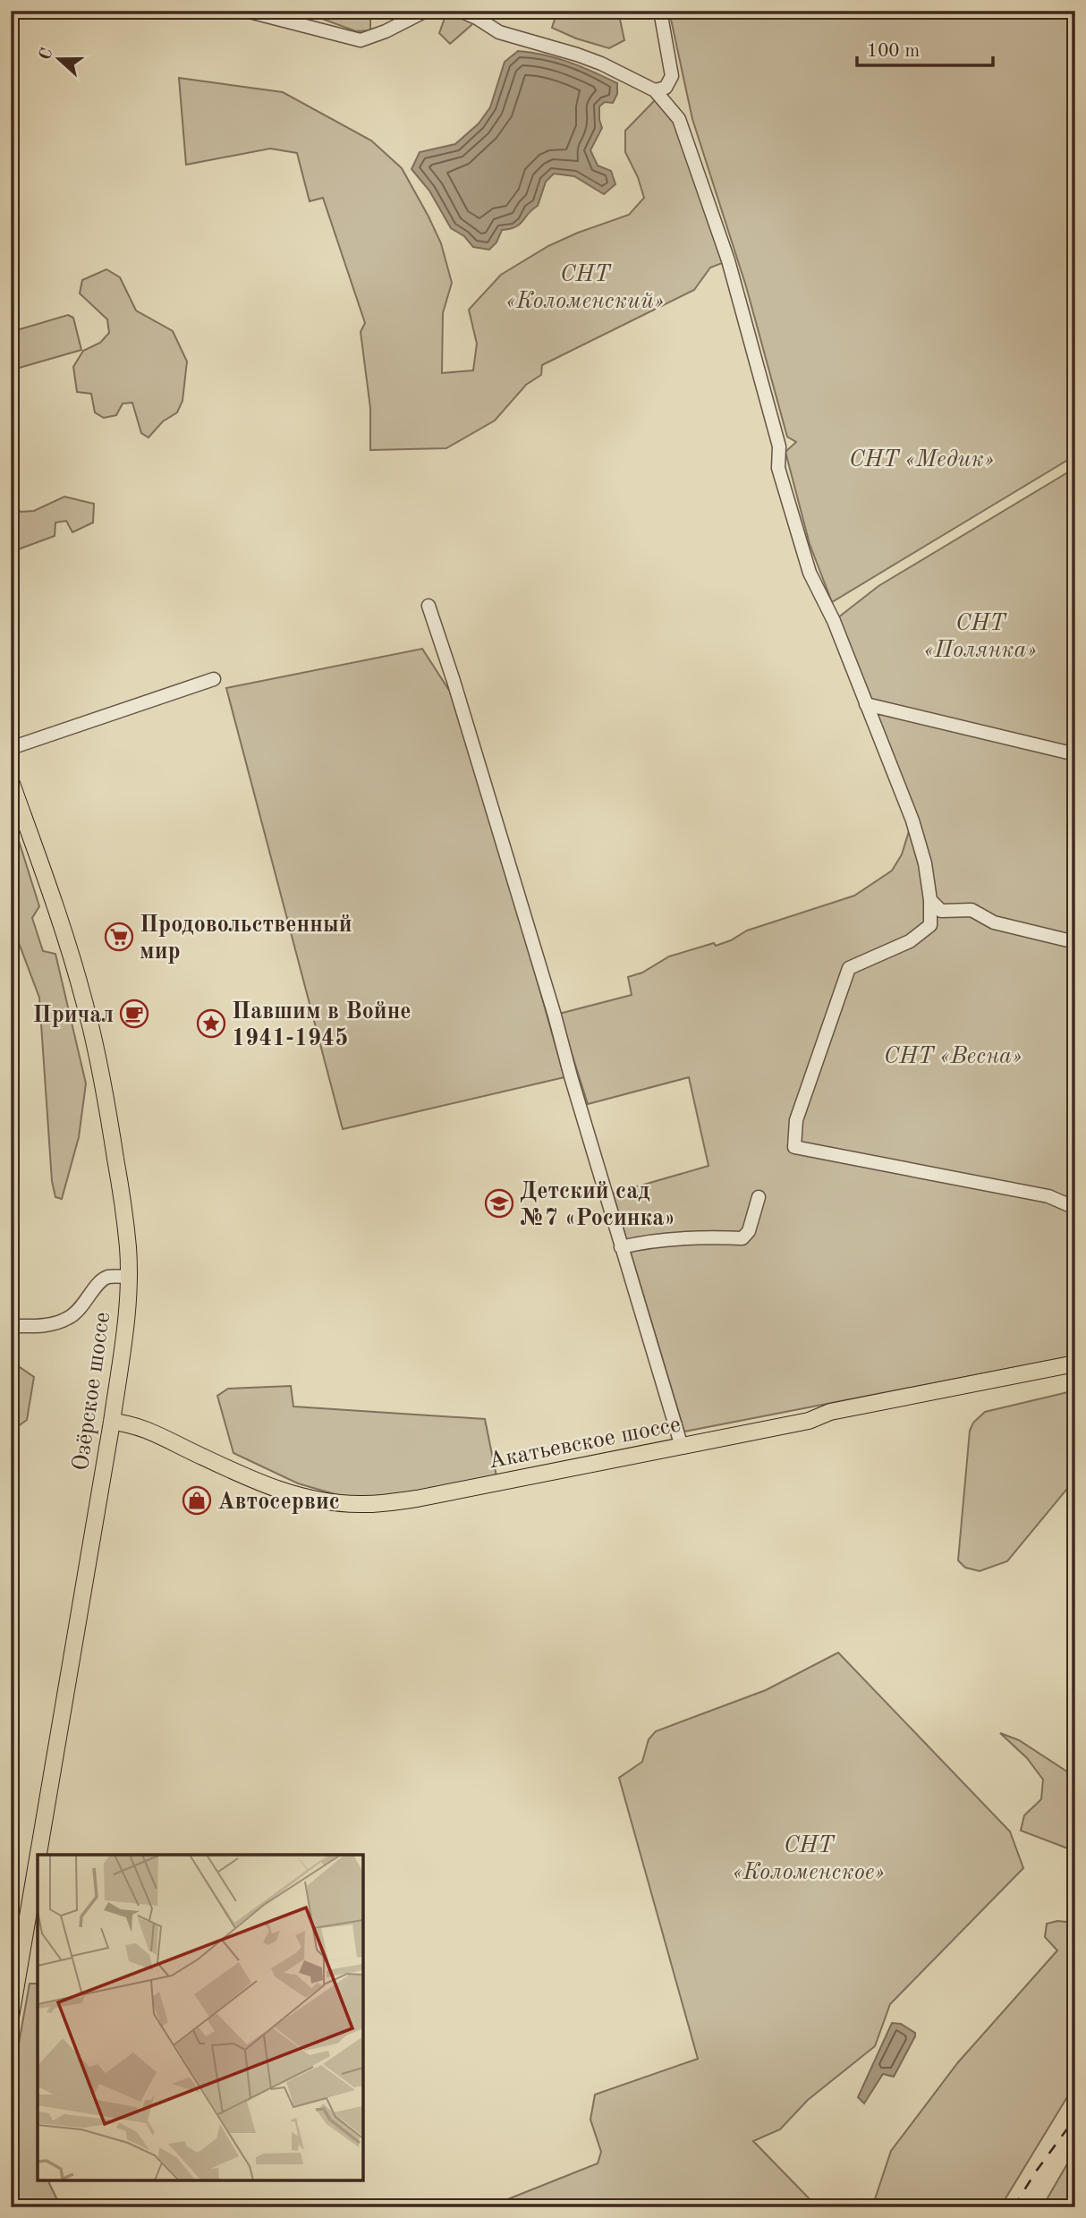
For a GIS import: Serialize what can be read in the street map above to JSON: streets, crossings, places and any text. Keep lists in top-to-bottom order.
{
  "streets": {
    "main road": ["Озёрское шоссе", "Акатьевское шоссе"]
  },
  "crossings": [
    ["Озёрское шоссе", "Акатьевское шоссе"]
  ],
  "parks": [
    "СНТ «Коломенский»",
    "СНТ «Медик»",
    "СНТ «Полянка»",
    "СНТ «Весна»",
    "СНТ «Коломенское»"
  ],
  "places": {
    "supermarket": ["Продовольственный мир"],
    "cafe": ["Причал"],
    "place": ["Павшим в Войне 1941-1945"],
    "school or university": ["Детский сад №7 «Росинка»"],
    "shop": ["Автосервис"]
  },
  "scale_bar": "100 m",
  "north": "left"
}
